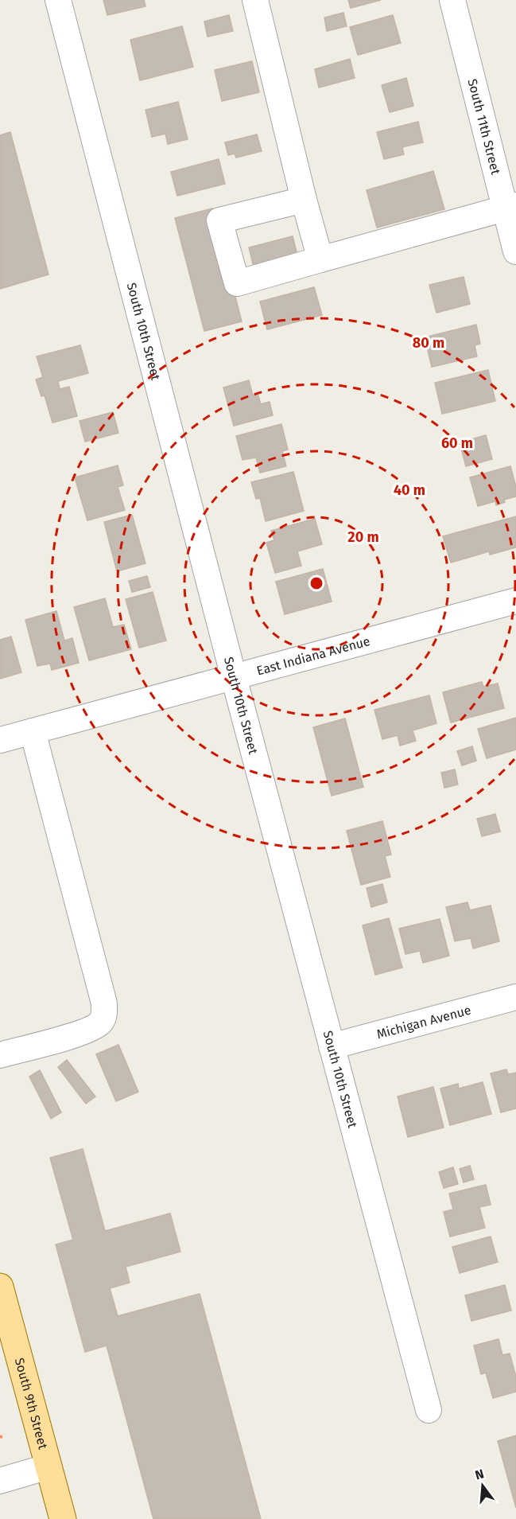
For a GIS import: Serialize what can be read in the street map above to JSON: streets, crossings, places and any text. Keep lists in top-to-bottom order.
{
  "streets": {
    "main road": ["South 9th Street"],
    "street": [
      "South 11th Street",
      "South 10th Street",
      "East Indiana Avenue",
      "Michigan Avenue"
    ]
  },
  "crossings": [
    ["South 10th Street", "East Indiana Avenue"],
    ["South 10th Street", "Michigan Avenue"]
  ],
  "north": "top",
  "rings": [
    "80 m",
    "60 m",
    "40 m",
    "20 m"
  ]
}
